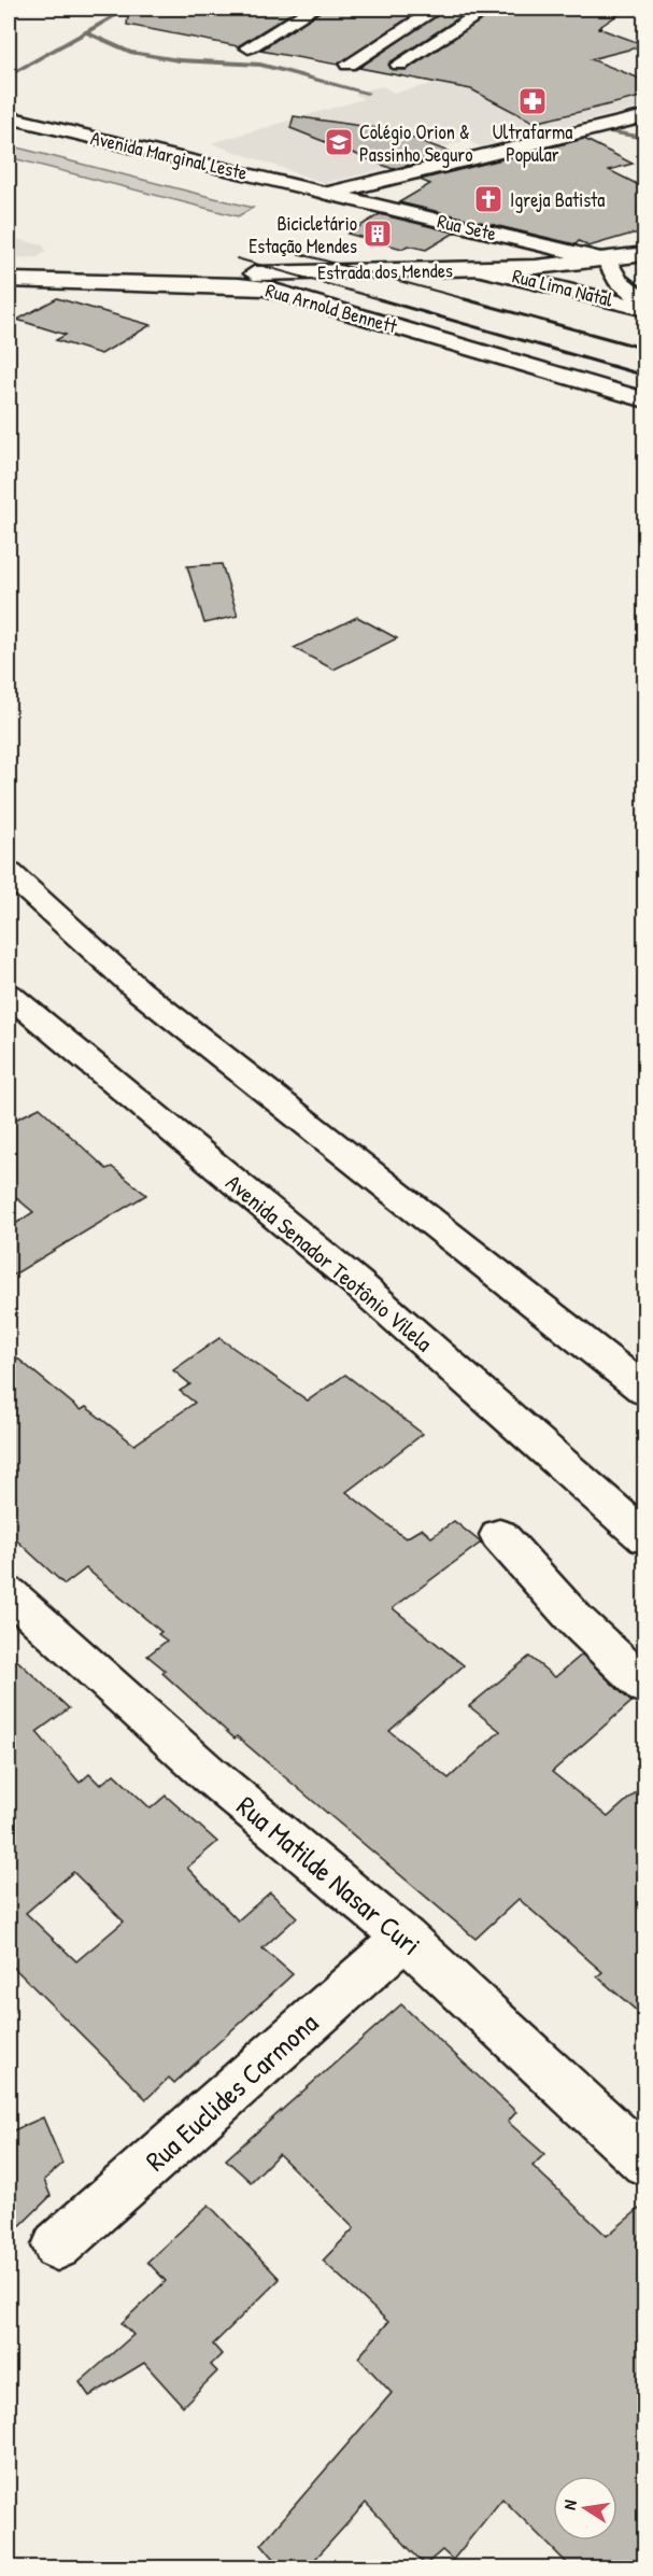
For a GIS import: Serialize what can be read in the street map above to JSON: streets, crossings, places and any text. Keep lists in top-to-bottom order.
{
  "streets": {
    "street": [
      "Avenida Marginal Leste",
      "Rua Sete",
      "Estrada dos Mendes",
      "Rua Lima Natal",
      "Rua Arnold Bennett",
      "Avenida Senador Teotônio Vilela",
      "Rua Matilde Nasar Curi",
      "Rua Euclides Carmona"
    ]
  },
  "crossings": [
    ["Avenida Marginal Leste", "Rua Sete"],
    ["Rua Sete", "Estrada dos Mendes"],
    ["Rua Sete", "Rua Lima Natal"],
    ["Estrada dos Mendes", "Rua Lima Natal"],
    ["Estrada dos Mendes", "Rua Arnold Bennett"],
    ["Rua Matilde Nasar Curi", "Rua Euclides Carmona"]
  ],
  "places": {
    "pharmacy": ["Ultrafarma Popular"],
    "school or university": ["Colégio Orion & Passinho Seguro"],
    "church": ["Igreja Batista"],
    "building": ["Bicicletário Estação Mendes"]
  },
  "north": "left"
}
